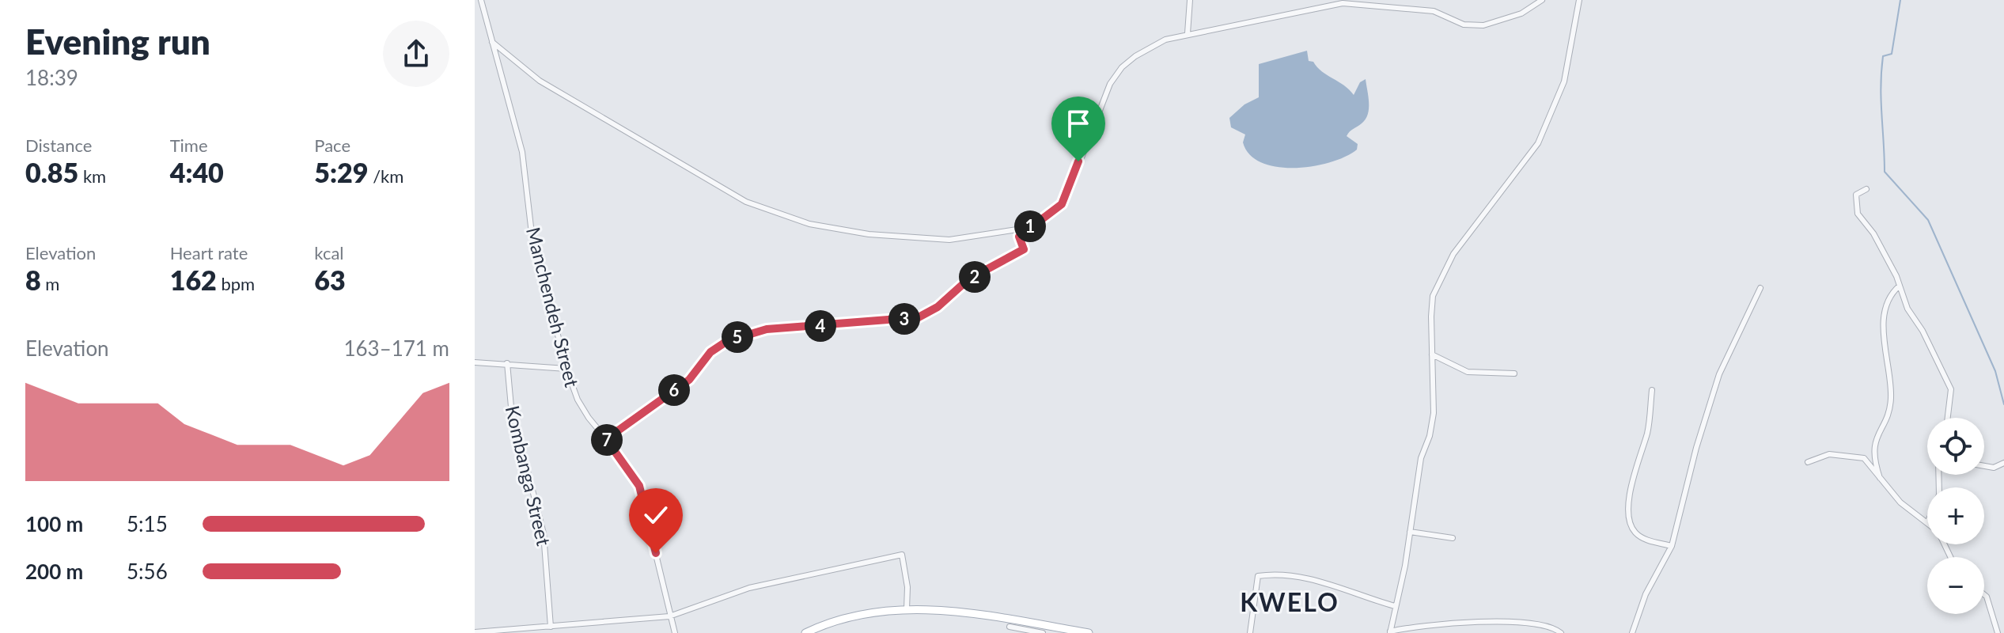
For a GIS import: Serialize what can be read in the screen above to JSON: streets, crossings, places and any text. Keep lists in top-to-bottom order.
{
  "streets": {
    "street": ["Manchendeh Street", "Kombanga Street"]
  },
  "districts": ["KWELO"],
  "page": {
    "heading": ["Evening run", "18:39"],
    "stats": [
      ["Distance", "0.85 km"],
      ["Time", "4:40"],
      ["Pace", "5:29 /km"],
      ["Elevation", "8 m"],
      ["Heart rate", "162 bpm"],
      ["kcal", "63"]
    ],
    "pins": [
      "1",
      "2",
      "3",
      "4",
      "5",
      "6",
      "7"
    ],
    "chart": ["Elevation", "163–171 m"],
    "map_buttons": ["+", "−"],
    "list": [
      {
        "name": "100 m",
        "note": "5:15"
      },
      {
        "name": "200 m",
        "note": "5:56"
      }
    ]
  }
}
